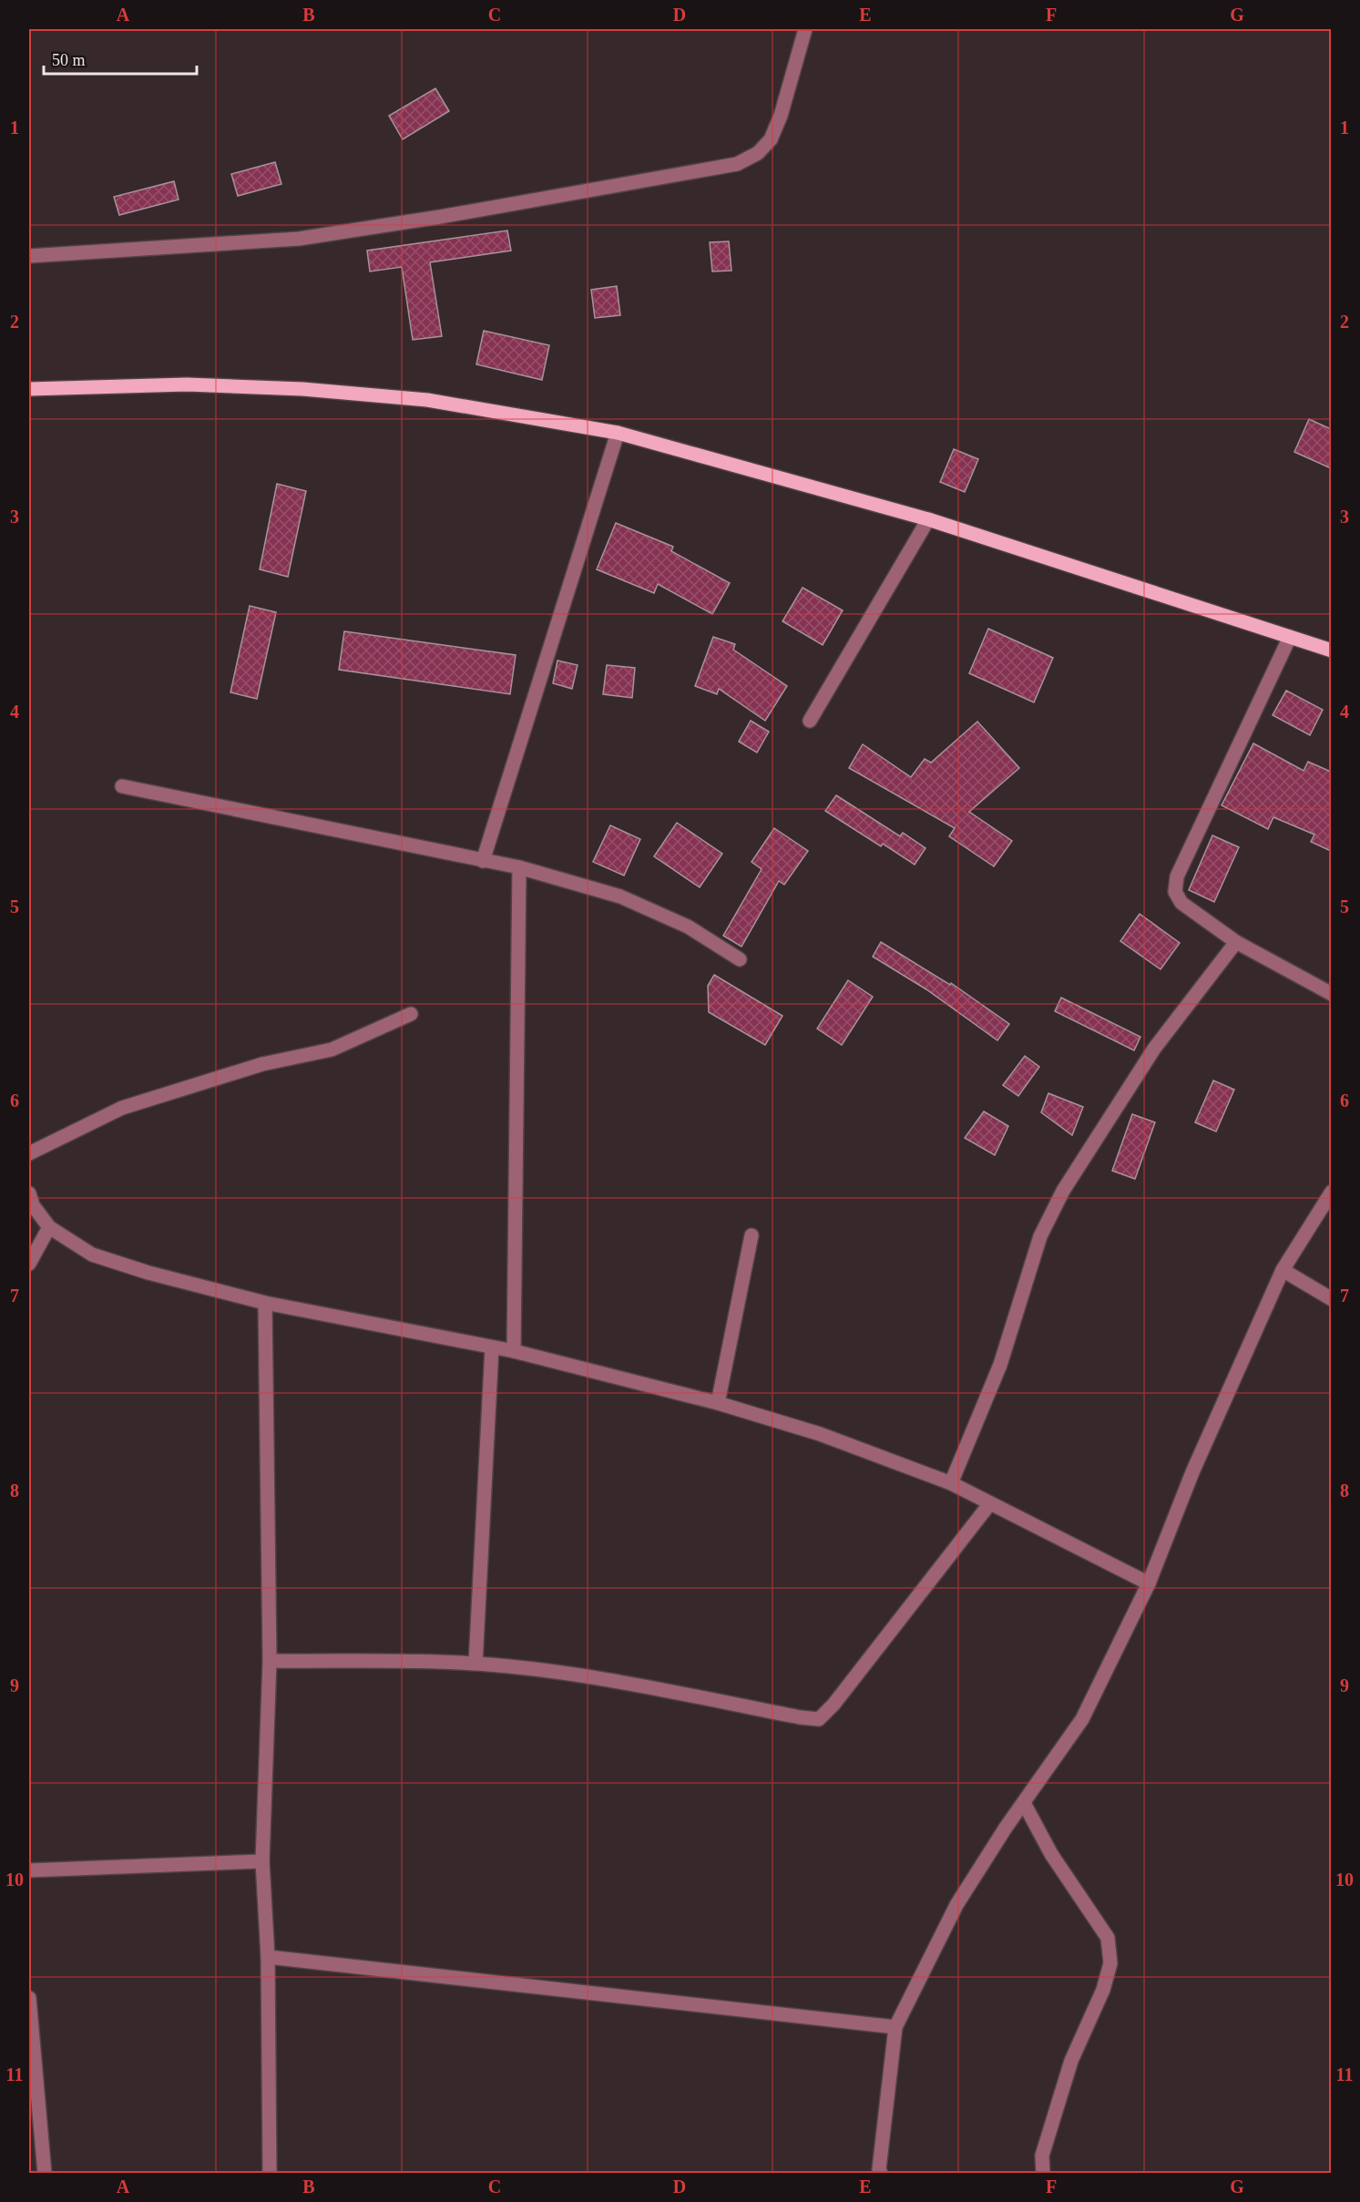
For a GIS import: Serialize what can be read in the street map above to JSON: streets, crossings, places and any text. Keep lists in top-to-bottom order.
{
  "scale_bar": "50 m",
  "grid": {
    "columns": [
      "A",
      "B",
      "C",
      "D",
      "E",
      "F",
      "G"
    ],
    "rows": [
      "1",
      "2",
      "3",
      "4",
      "5",
      "6",
      "7",
      "8",
      "9",
      "10",
      "11"
    ]
  }
}
